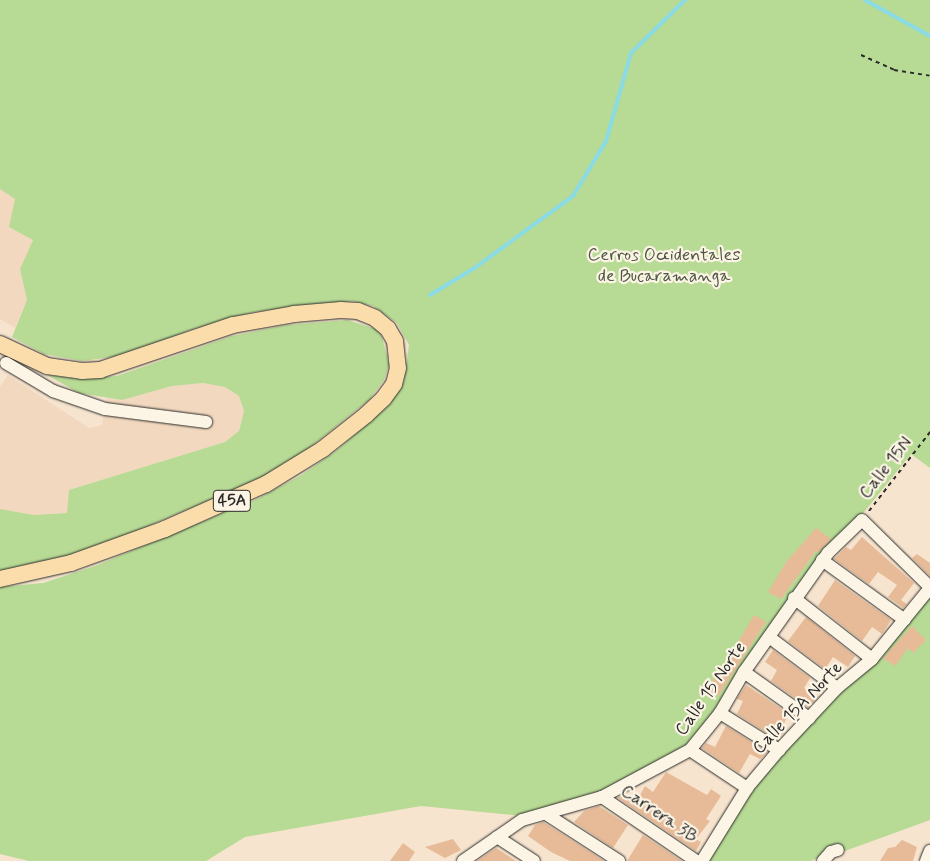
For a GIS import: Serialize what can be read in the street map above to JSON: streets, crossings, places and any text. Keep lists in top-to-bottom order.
{
  "streets": {
    "main road": ["45A"],
    "street": ["Calle 15 Norte", "Calle 15A Norte", "Carrera 3B"],
    "path": ["Calle 15N"]
  },
  "crossings": [
    ["Calle 15N", "Calle 15 Norte"],
    ["Calle 15 Norte", "Carrera 3B"]
  ],
  "parks": ["Cerros Occidentales de Bucaramanga"]
}
